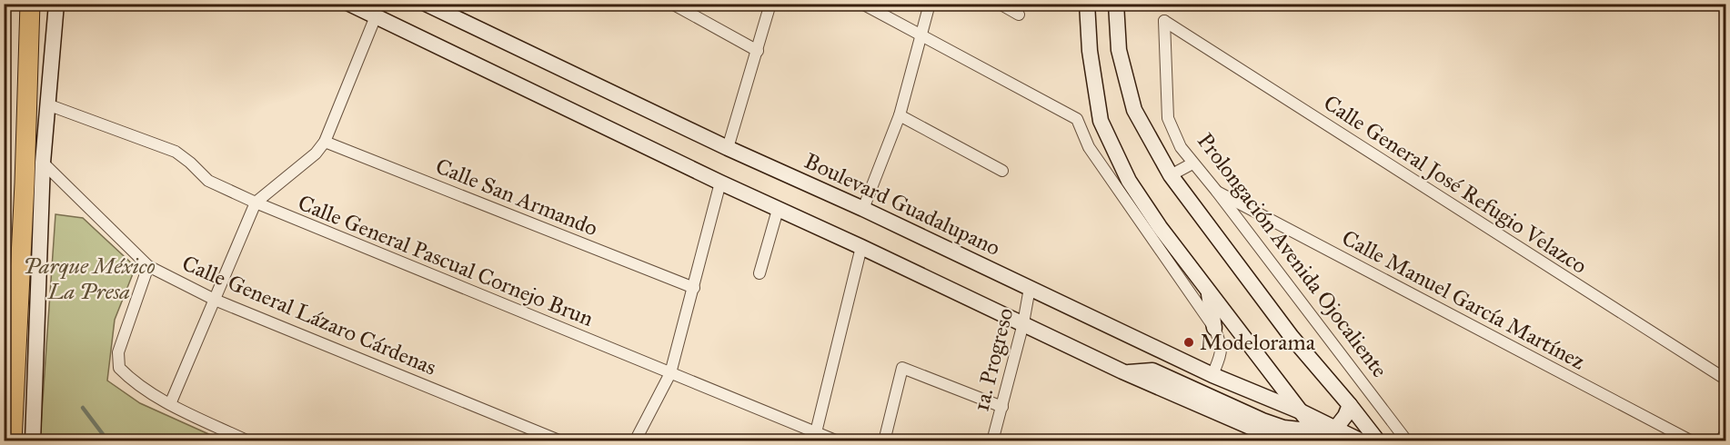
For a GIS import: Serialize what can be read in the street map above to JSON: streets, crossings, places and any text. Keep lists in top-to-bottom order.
{
  "streets": {
    "main road": ["Boulevard Guadalupano", "Prolongación Avenida Ojocaliente"],
    "street": [
      "Calle General José Refugio Velazco",
      "Calle San Armando",
      "Calle General Pascual Cornejo Brun",
      "Calle Manuel García Martínez",
      "Calle General Lázaro Cárdenas",
      "1a. Progreso"
    ]
  },
  "crossings": [
    ["Calle General José Refugio Velazco", "Prolongación Avenida Ojocaliente"],
    ["Boulevard Guadalupano", "1a. Progreso"],
    ["Prolongación Avenida Ojocaliente", "Calle Manuel García Martínez"]
  ],
  "parks": ["Parque México La Presa"],
  "places": ["Modelorama"]
}
